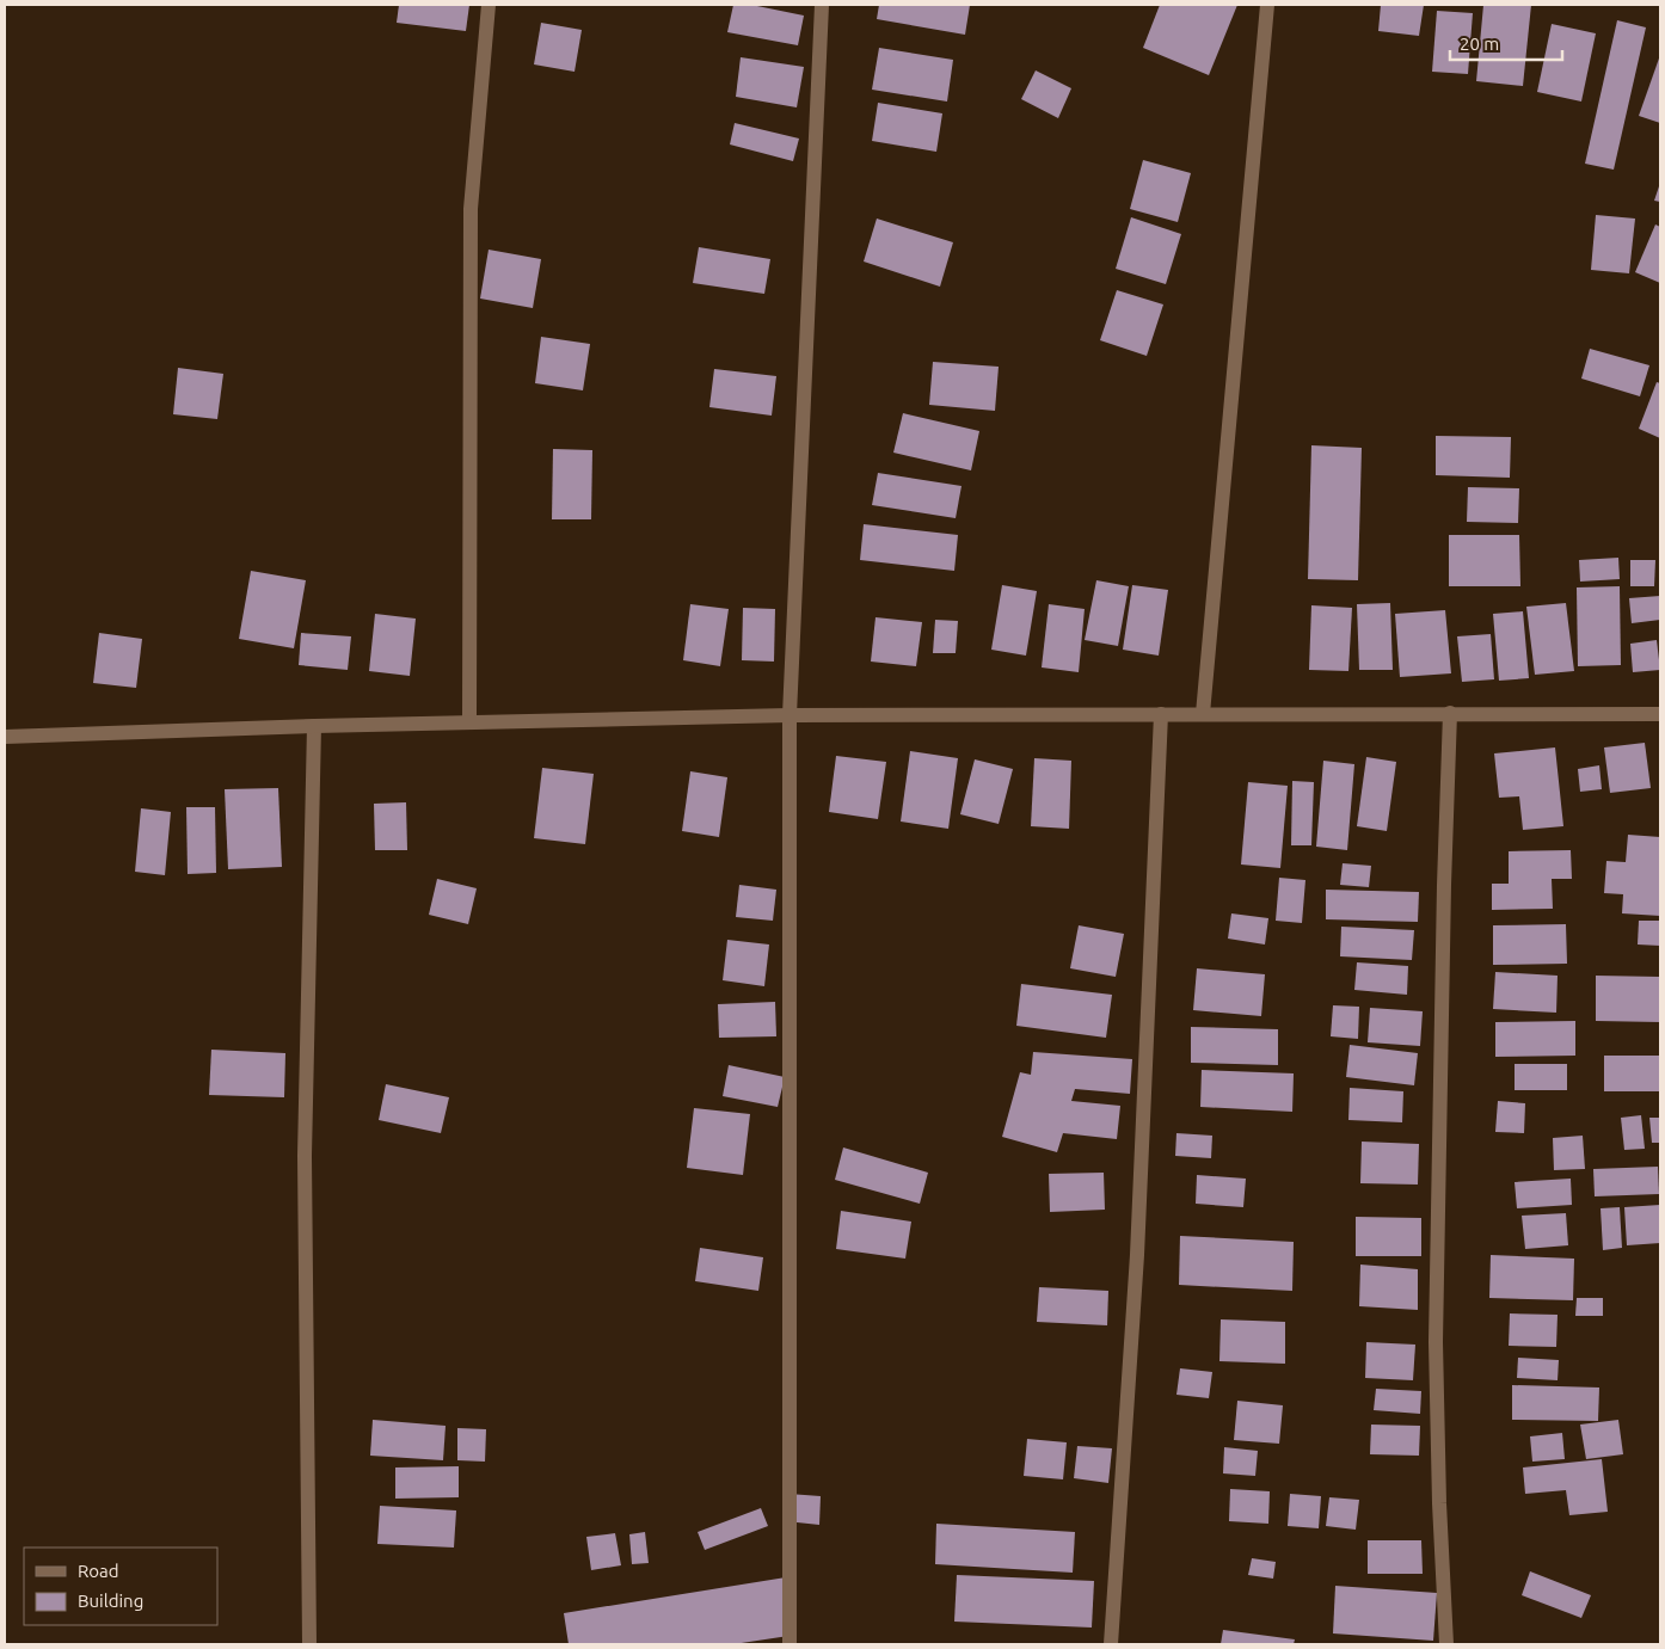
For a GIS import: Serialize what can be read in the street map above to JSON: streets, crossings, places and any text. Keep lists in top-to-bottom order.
{
  "legend": ["Road", "Building"],
  "scale_bar": "20 m"
}
